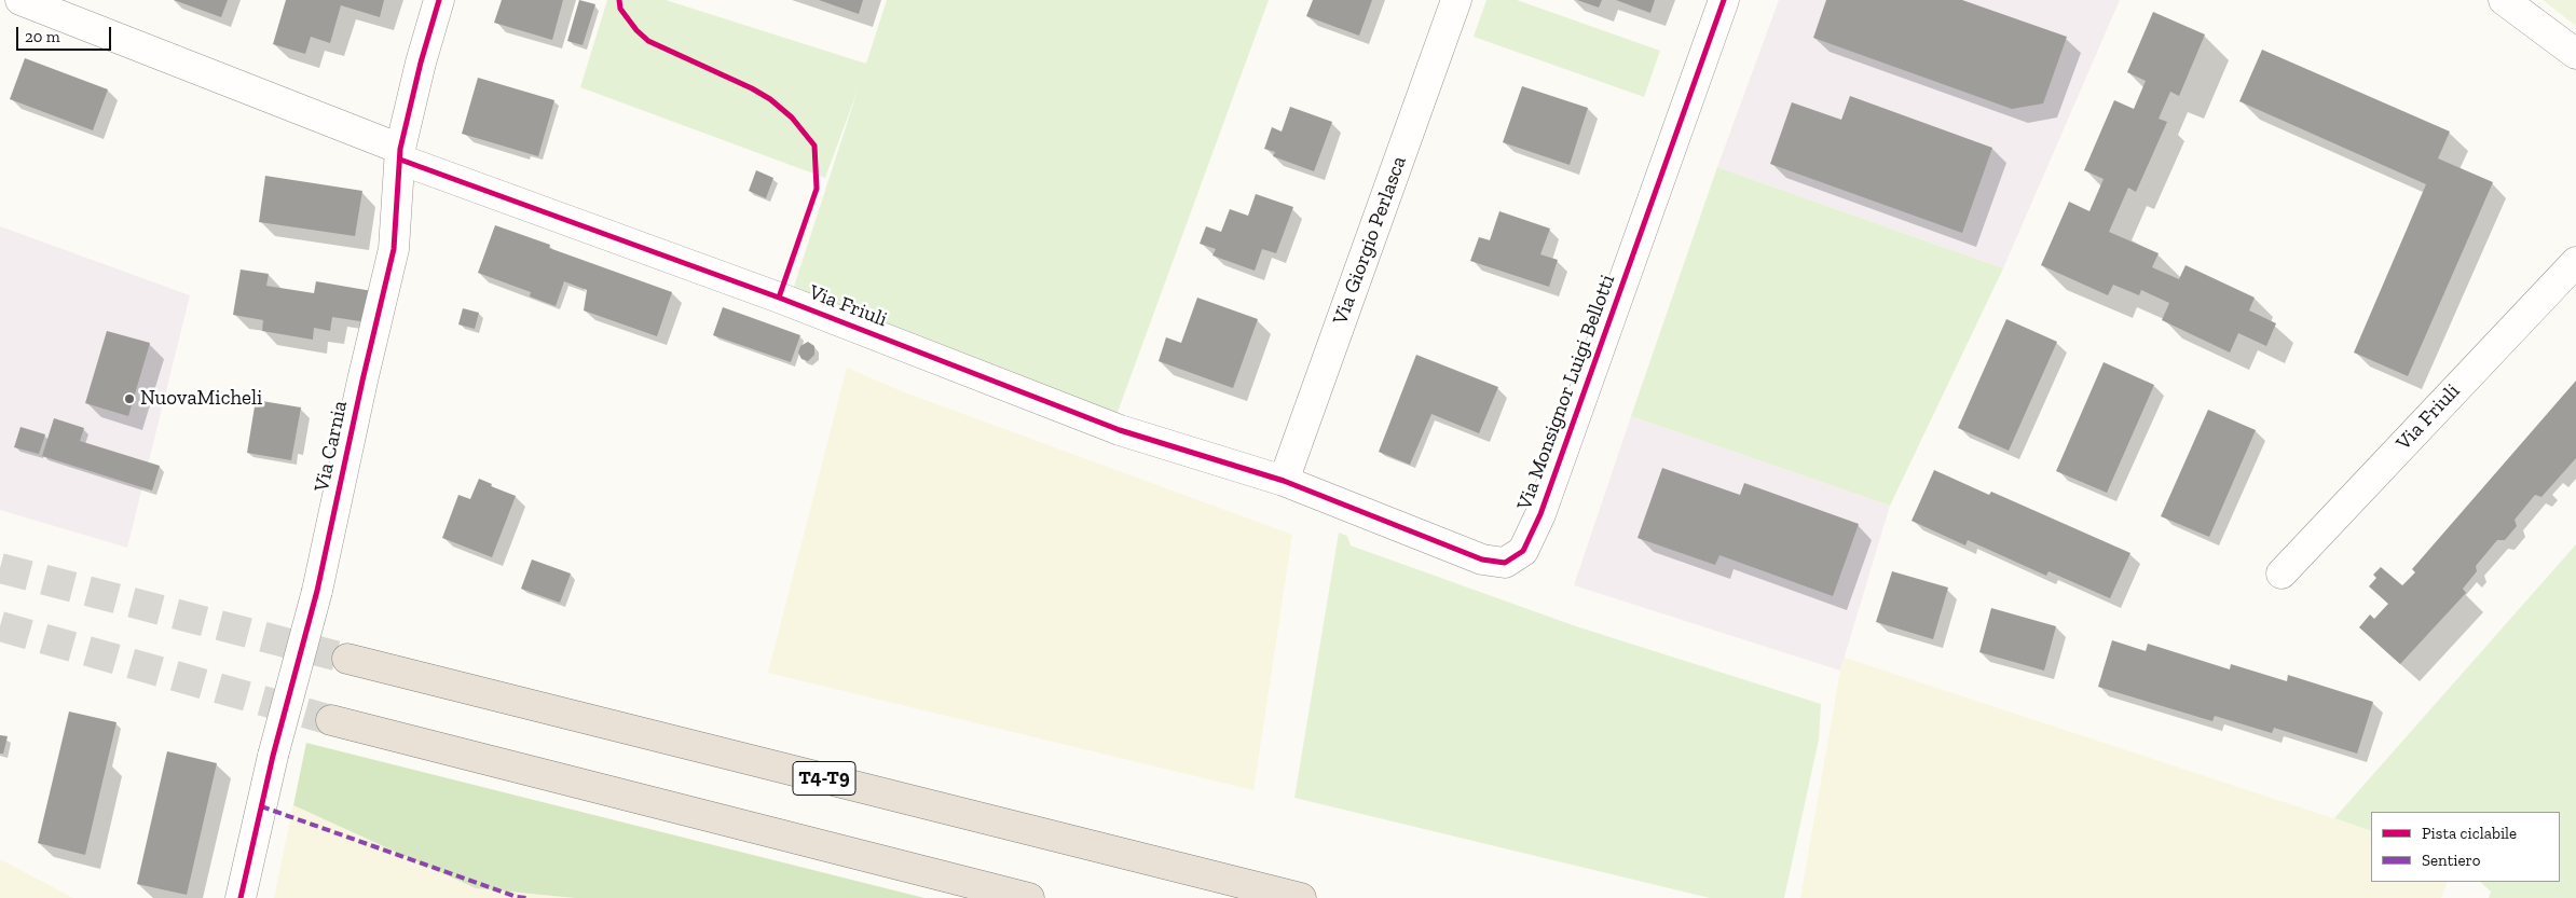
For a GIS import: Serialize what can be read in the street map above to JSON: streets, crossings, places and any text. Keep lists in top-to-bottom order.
{
  "streets": {
    "highway": ["T4-T9"],
    "street": [
      "Via Giorgio Perlasca",
      "Via Friuli",
      "Via Monsignor Luigi Bellotti",
      "Via Carnia"
    ]
  },
  "crossings": [
    ["Via Giorgio Perlasca", "Via Friuli"],
    ["Via Giorgio Perlasca", "Via Monsignor Luigi Bellotti"],
    ["Via Friuli", "Via Monsignor Luigi Bellotti"],
    ["Via Friuli", "Via Carnia"]
  ],
  "places": ["NuovaMicheli"],
  "legend": ["Pista ciclabile", "Sentiero"],
  "scale_bar": "20 m"
}
